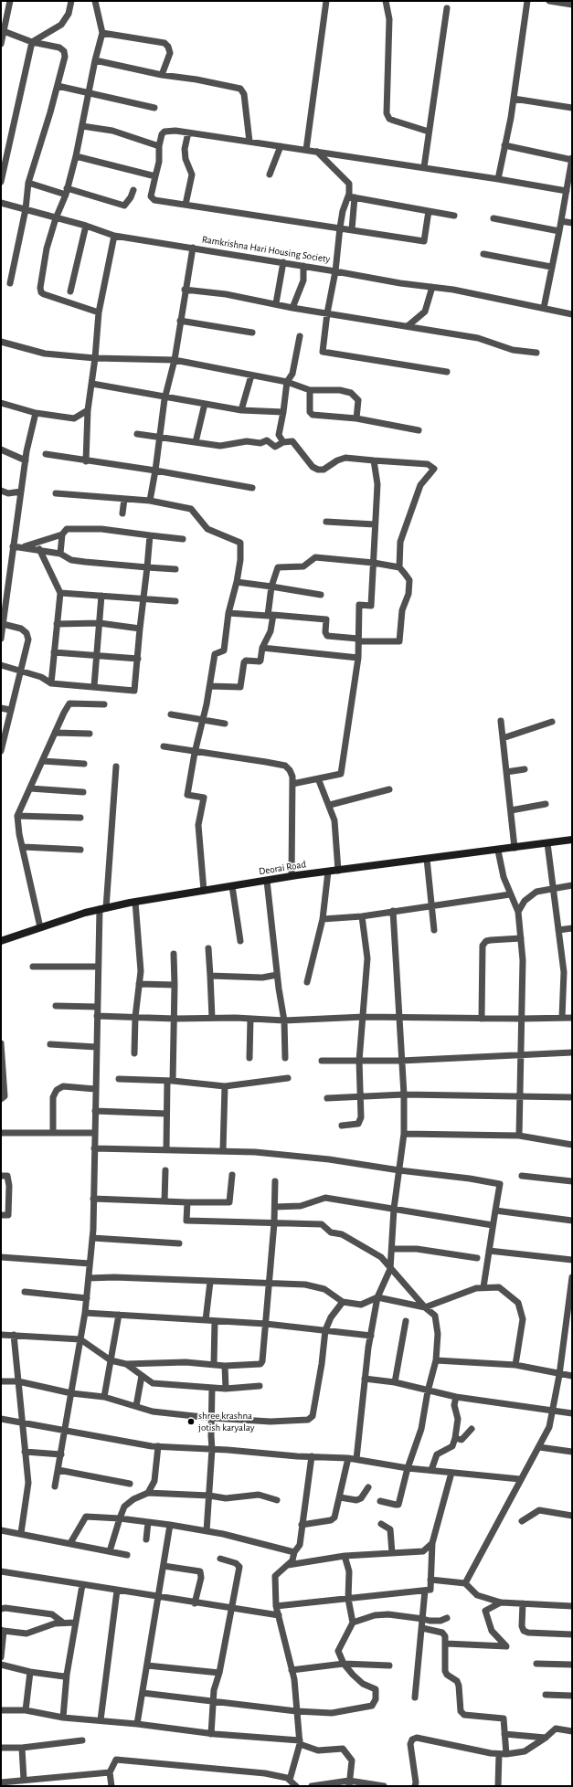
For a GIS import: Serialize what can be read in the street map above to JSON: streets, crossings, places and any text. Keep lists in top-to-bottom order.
{
  "streets": {
    "street": ["Ramkrishna Hari Housing Society", "Deorai Road"]
  },
  "places": ["shree krashna jotish karyalay"]
}
